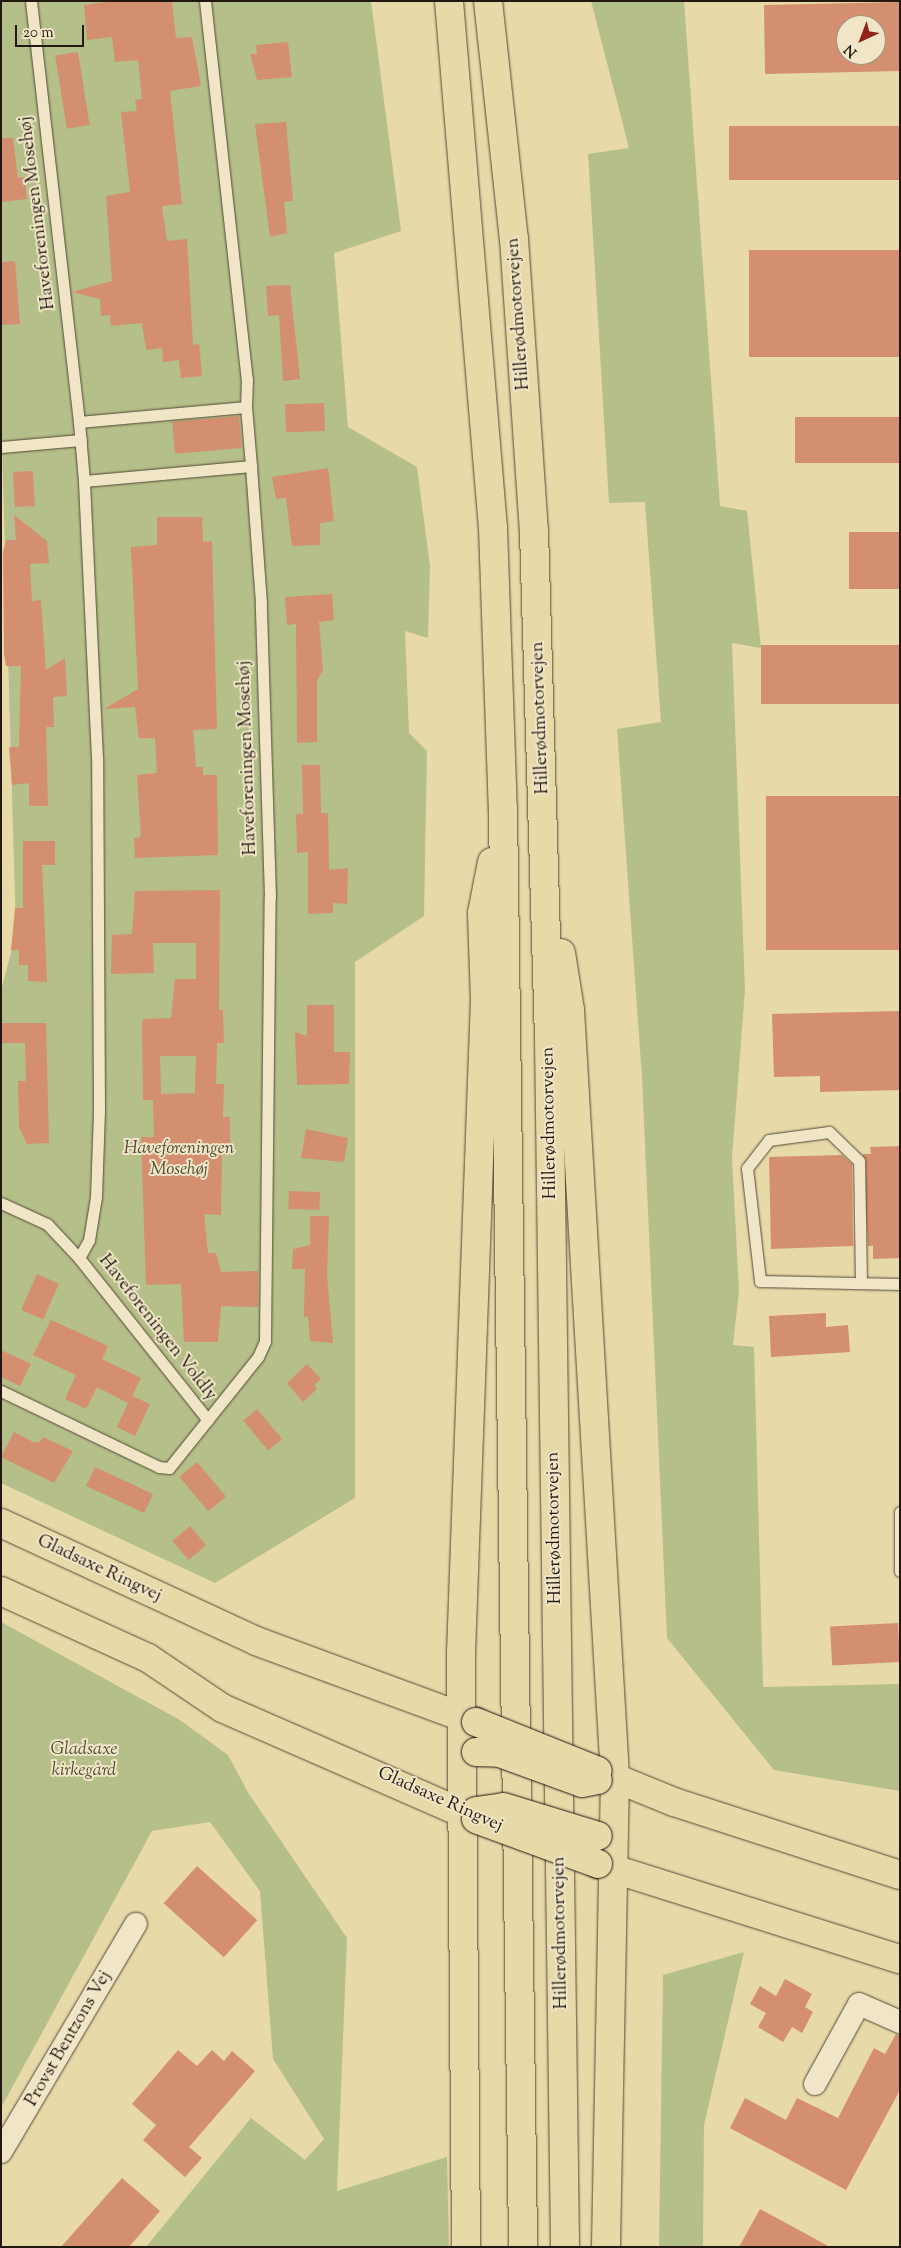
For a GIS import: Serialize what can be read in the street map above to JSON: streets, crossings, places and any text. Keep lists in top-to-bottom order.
{
  "streets": {
    "main road": ["Hillerødmotorvejen", "Gladsaxe Ringvej"],
    "street": ["Provst Bentzons Vej"],
    "lane": ["Haveforeningen Mosehøj", "Haveforeningen Voldly"]
  },
  "crossings": [
    ["Haveforeningen Mosehøj", "Haveforeningen Voldly"]
  ],
  "parks": ["Haveforeningen Mosehøj", "Gladsaxe kirkegård"],
  "scale_bar": "20 m",
  "north": "bottom left"
}
